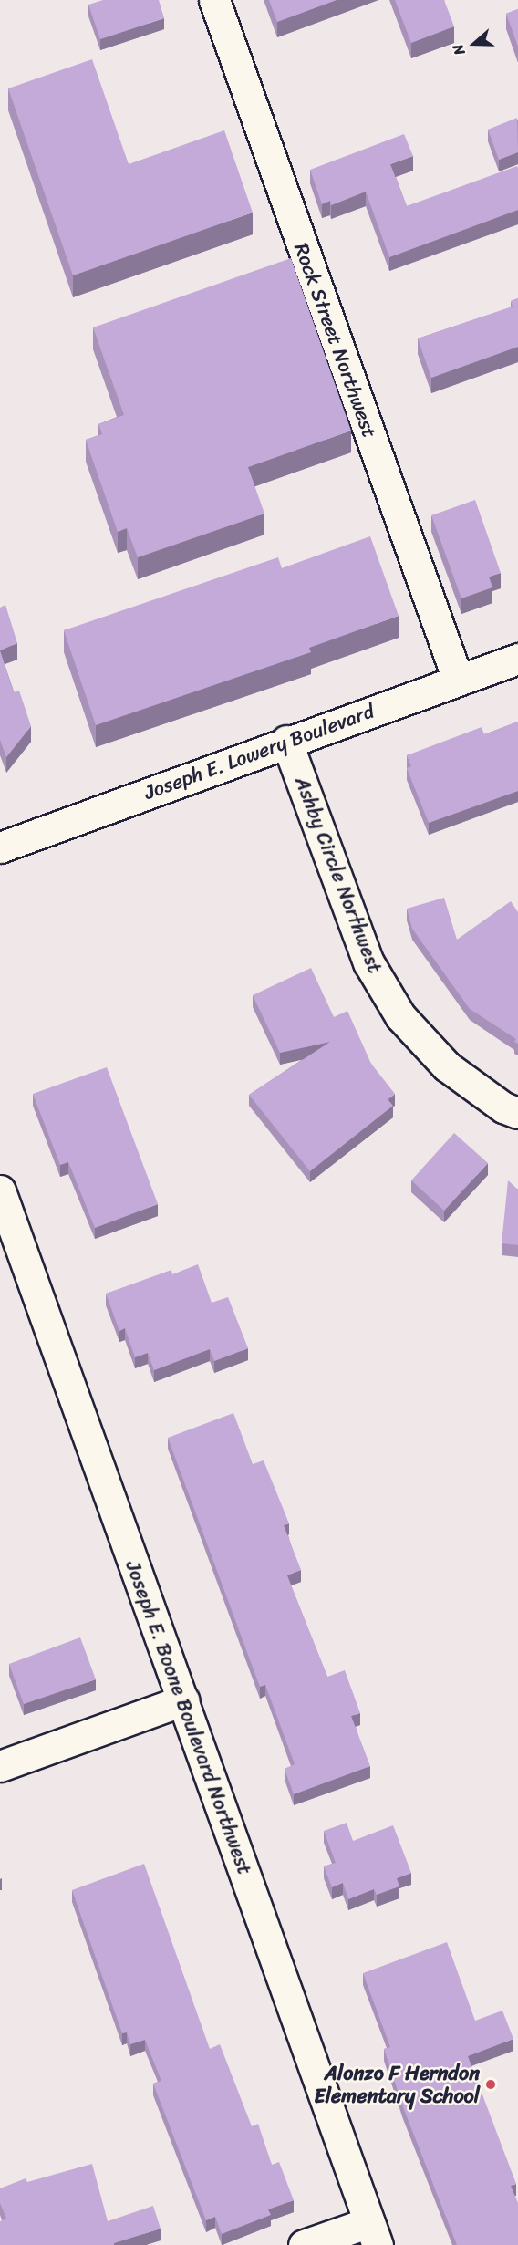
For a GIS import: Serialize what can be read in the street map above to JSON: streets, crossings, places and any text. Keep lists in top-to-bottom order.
{
  "streets": {
    "main road": [
      "Rock Street Northwest",
      "Joseph E. Lowery Boulevard",
      "Ashby Circle Northwest",
      "Joseph E. Boone Boulevard Northwest"
    ]
  },
  "crossings": [
    ["Rock Street Northwest", "Joseph E. Lowery Boulevard"],
    ["Joseph E. Lowery Boulevard", "Ashby Circle Northwest"]
  ],
  "places": ["Alonzo F Herndon Elementary School"],
  "north": "left"
}
